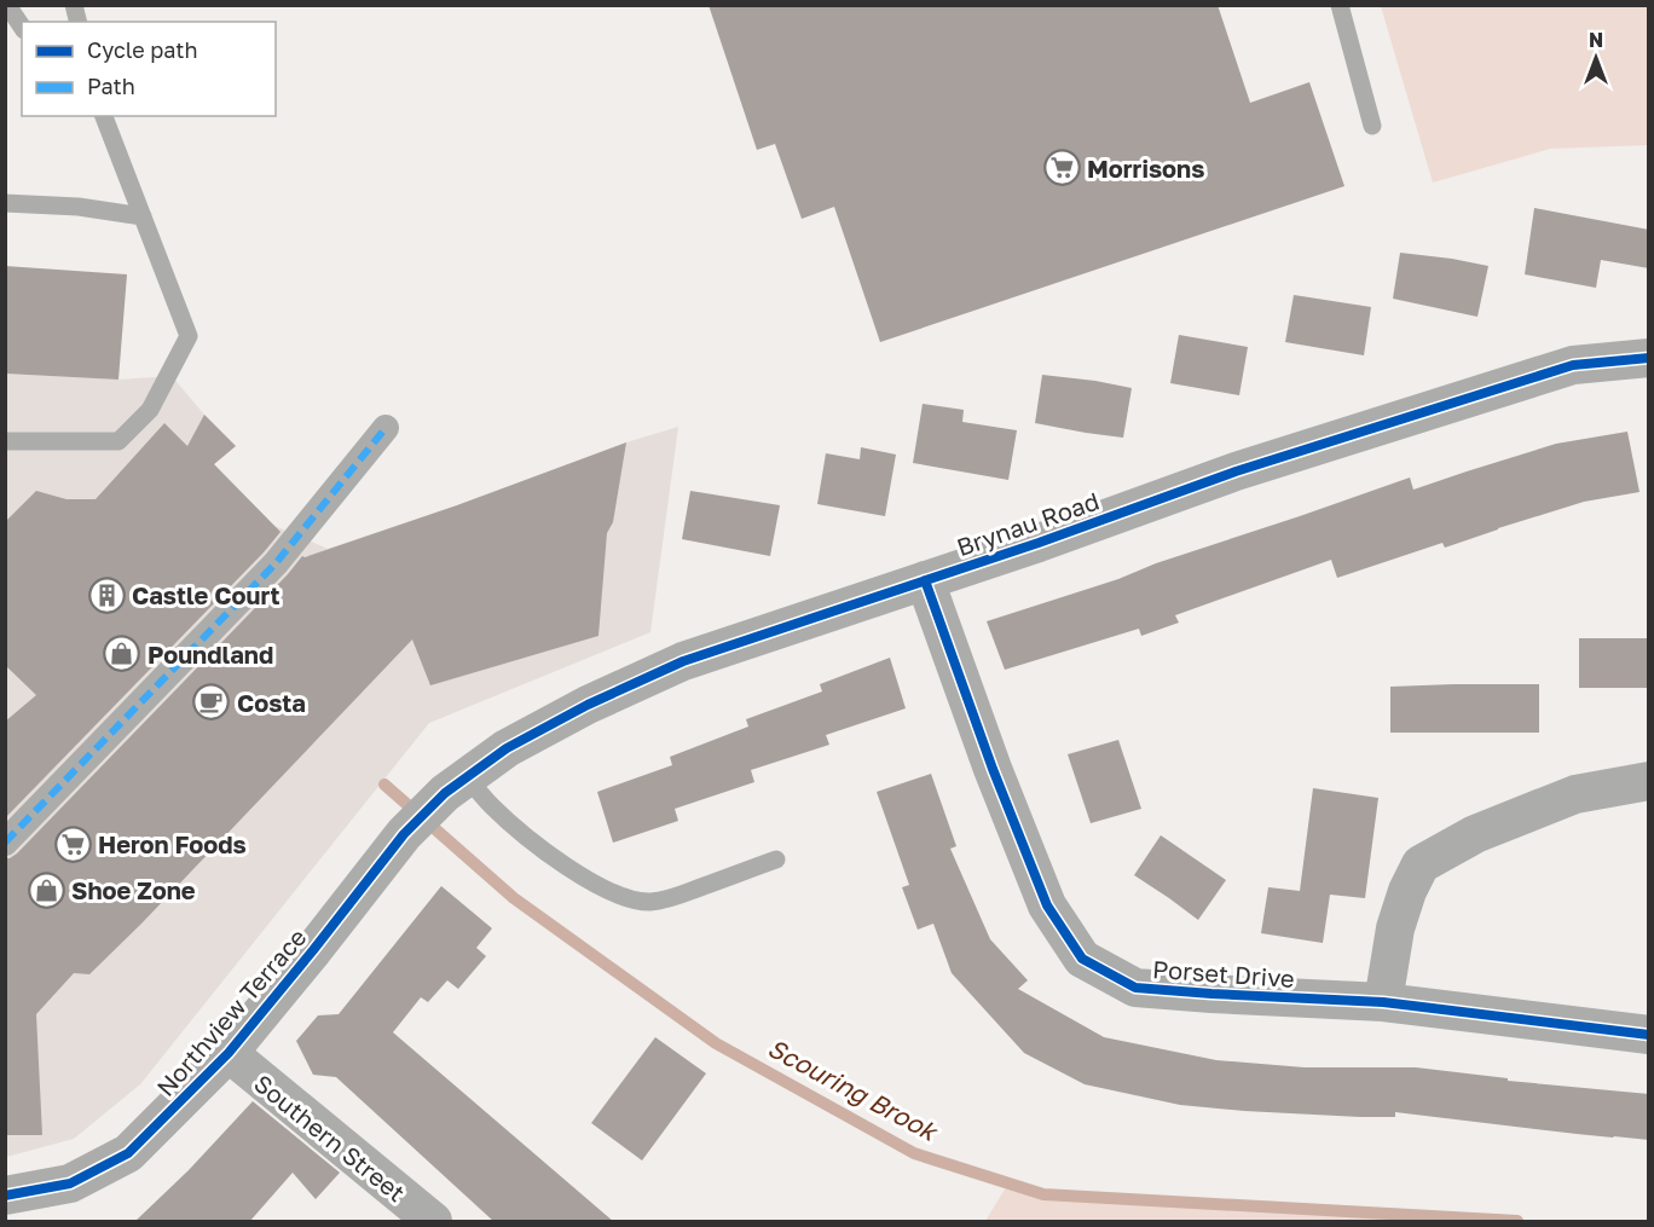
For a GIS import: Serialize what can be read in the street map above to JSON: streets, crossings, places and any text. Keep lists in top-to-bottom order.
{
  "streets": {
    "street": [
      "Brynau Road",
      "Porset Drive",
      "Northview Terrace",
      "Southern Street"
    ]
  },
  "crossings": [
    ["Brynau Road", "Porset Drive"],
    ["Brynau Road", "Northview Terrace"],
    ["Northview Terrace", "Southern Street"]
  ],
  "water": ["Scouring Brook"],
  "places": {
    "supermarket": ["Morrisons", "Heron Foods"],
    "building": ["Castle Court"],
    "shop": ["Poundland", "Shoe Zone"],
    "cafe": ["Costa"]
  },
  "legend": ["Cycle path", "Path"],
  "north": "top"
}
